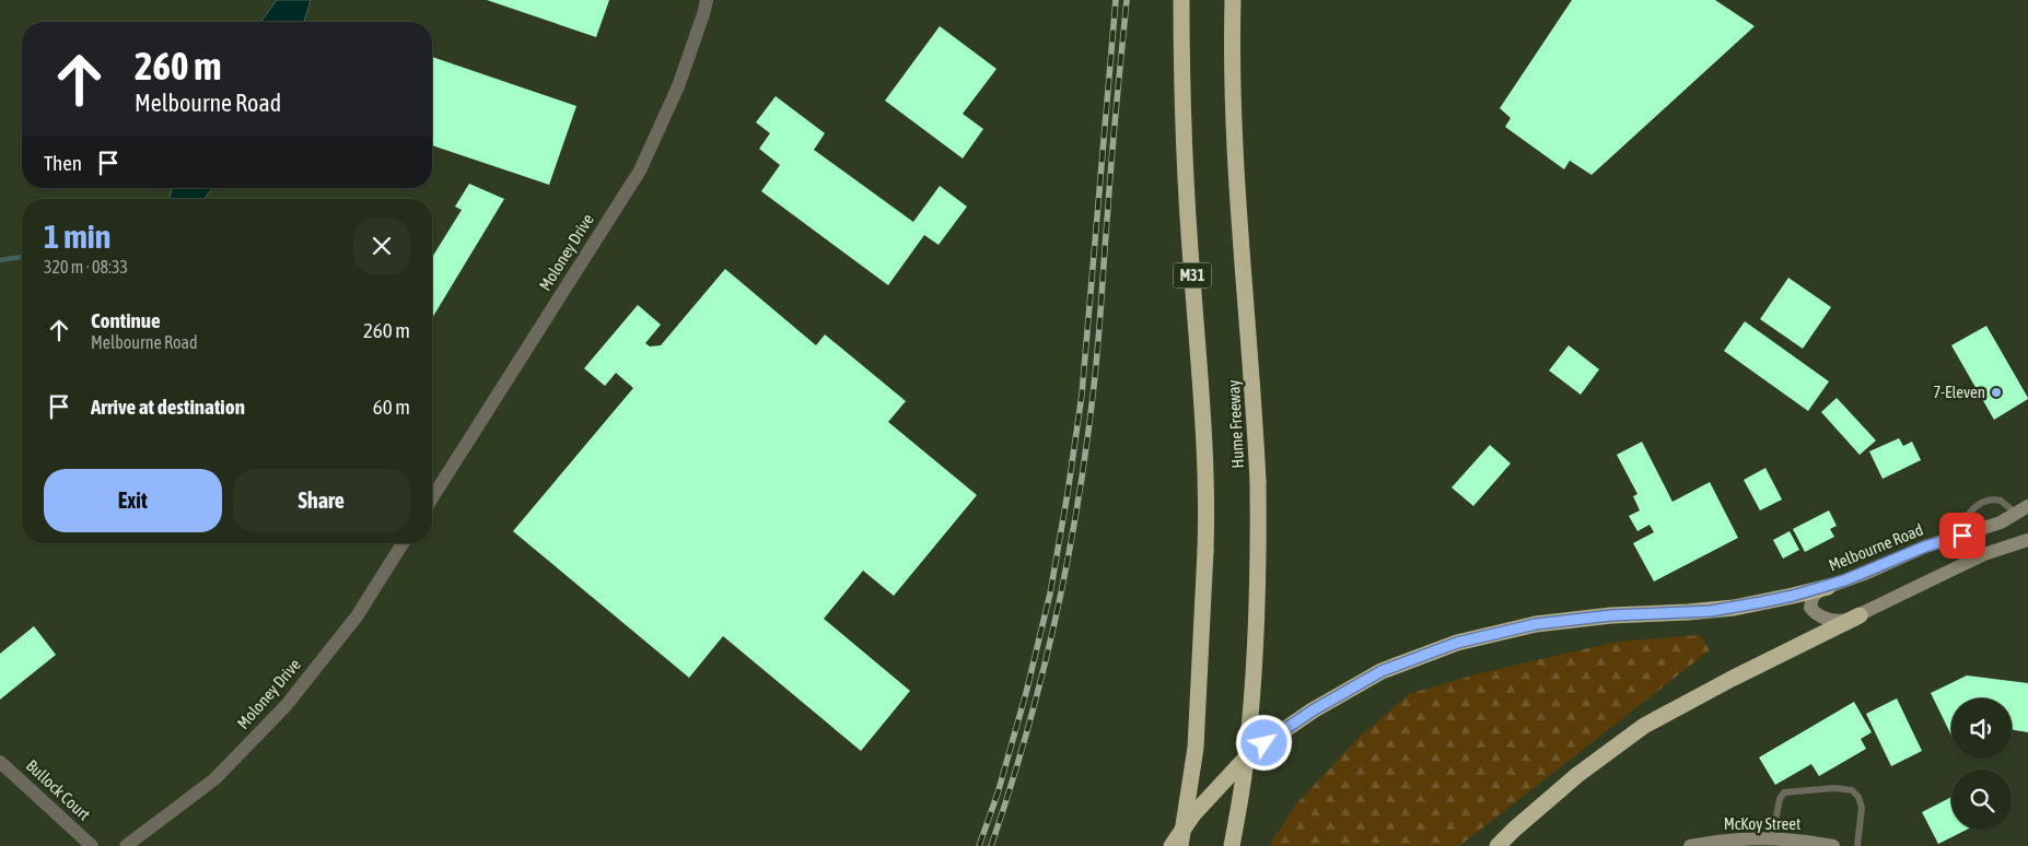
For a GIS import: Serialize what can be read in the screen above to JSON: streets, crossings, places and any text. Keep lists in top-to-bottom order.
{
  "streets": {
    "highway": ["M31", "Hume Freeway"],
    "main road": ["Melbourne Road", "McKoy Street"],
    "street": ["Moloney Drive", "Bullock Court"]
  },
  "places": ["7-Eleven"],
  "page": {
    "turn": ["260 m", "Melbourne Road"],
    "then": "Then",
    "heading": ["1 min", "320 m · 08:33"],
    "list": [
      {
        "name": "Continue",
        "note": "Melbourne Road",
        "value": "260 m"
      },
      {
        "name": "Arrive at destination",
        "value": "60 m"
      }
    ],
    "buttons": ["Exit", "Share"]
  }
}
